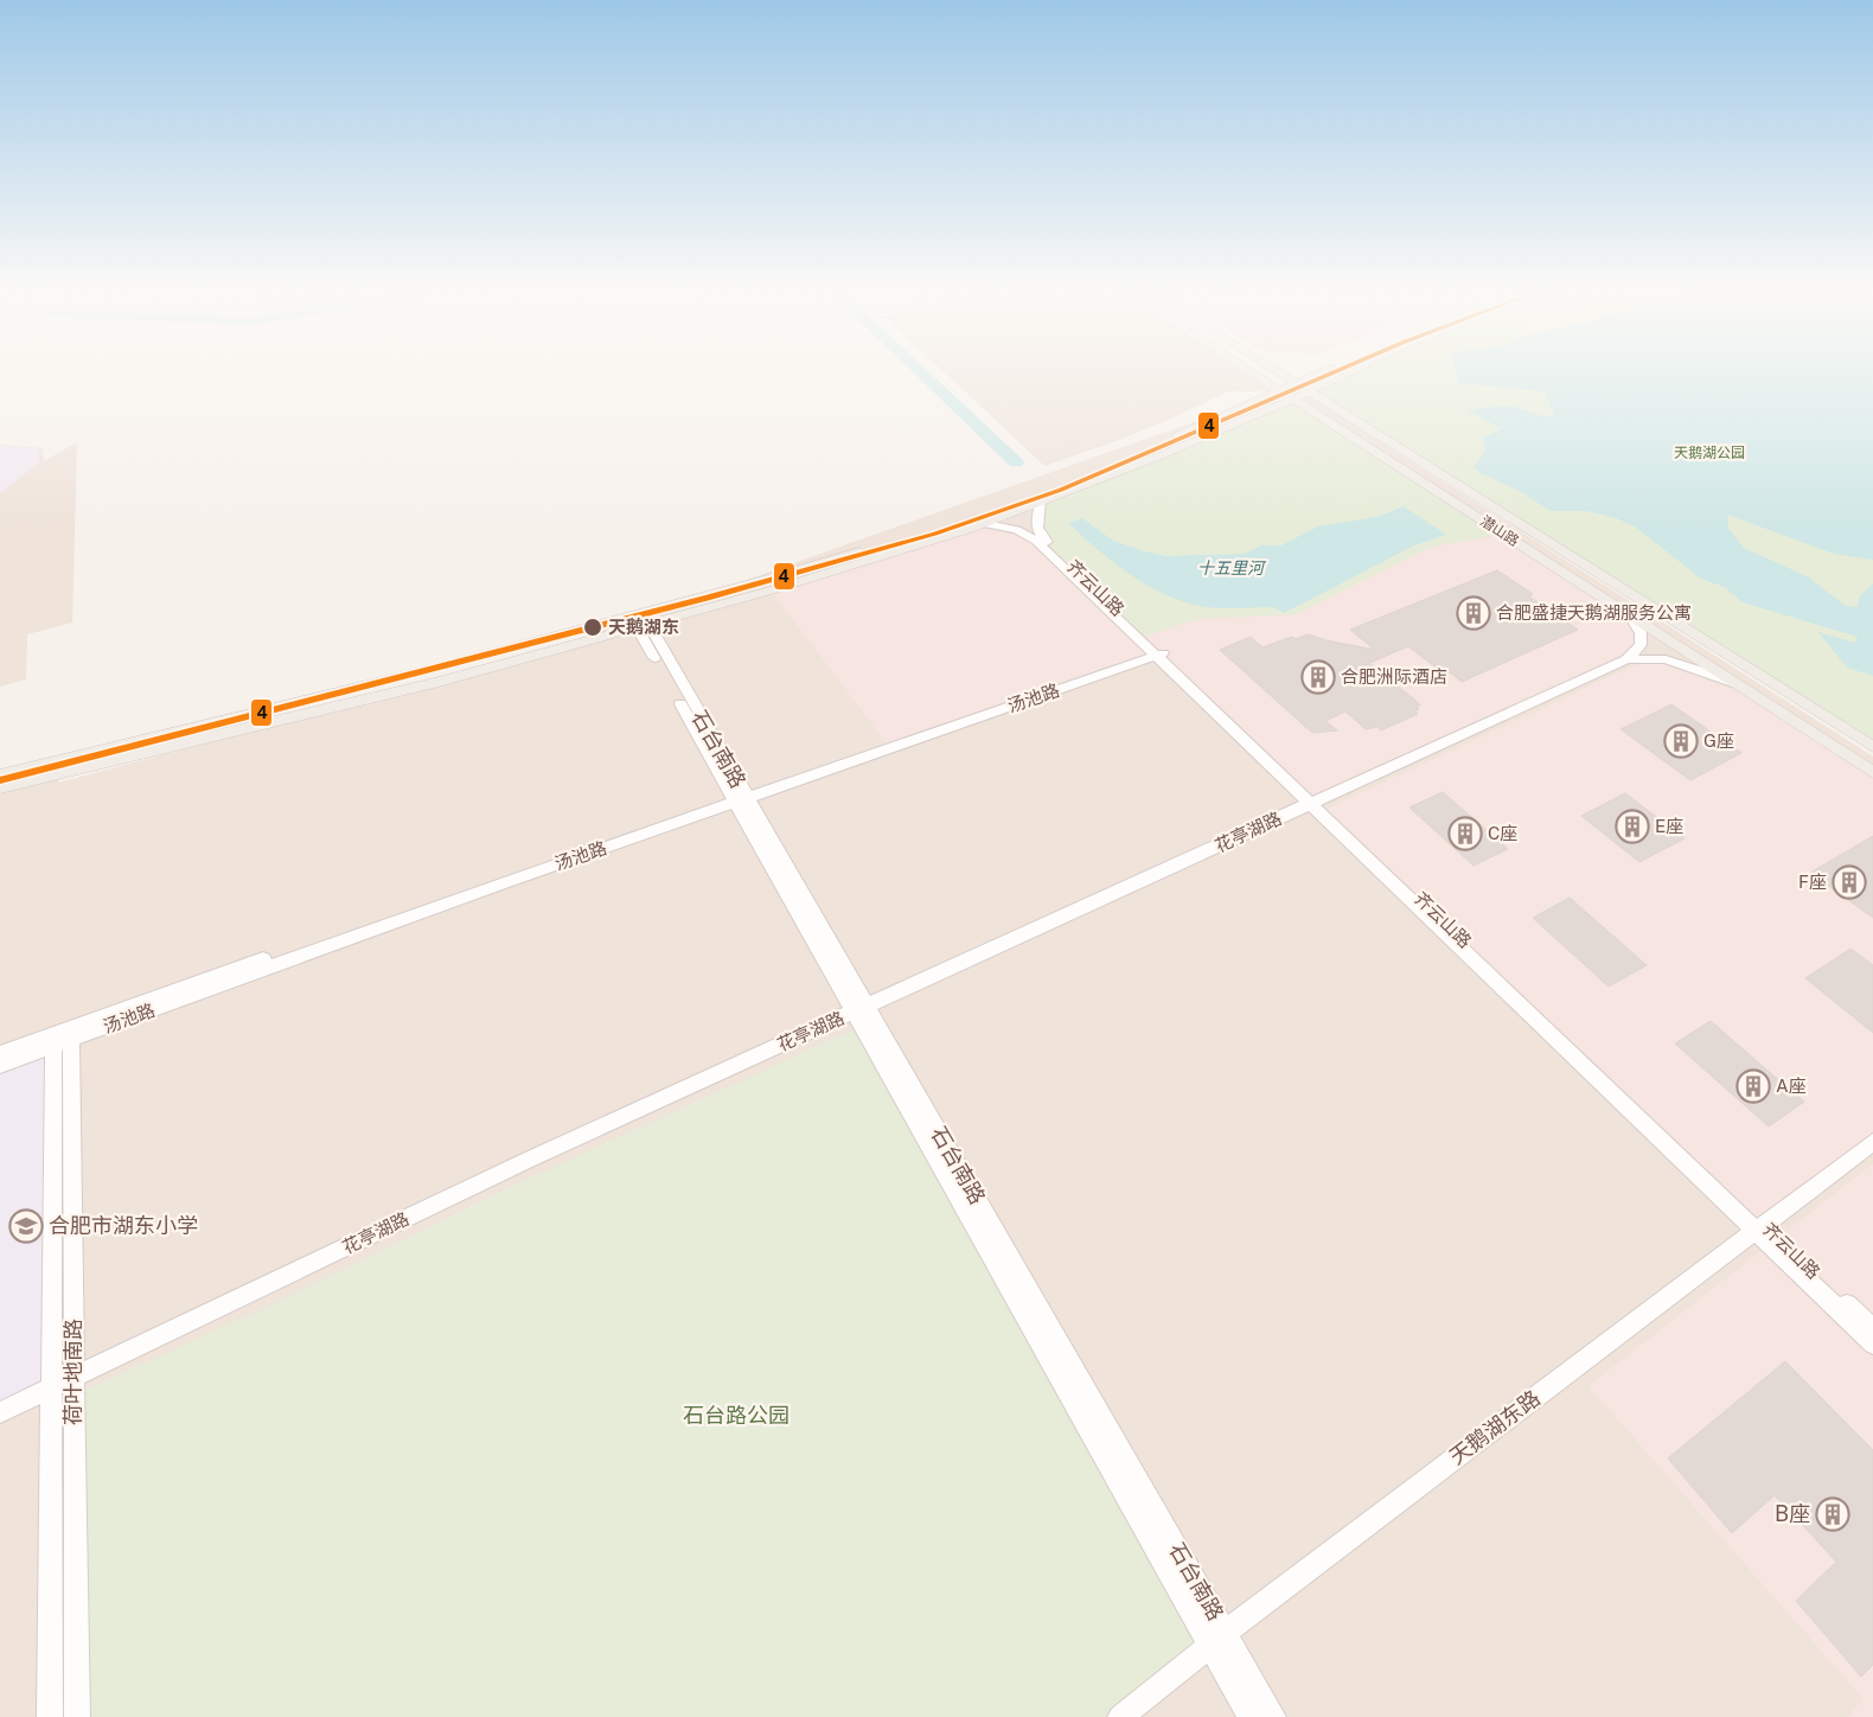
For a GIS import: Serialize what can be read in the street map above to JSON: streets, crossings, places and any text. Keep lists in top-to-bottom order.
{
  "streets": {
    "main road": ["潜山路"],
    "street": [
      "齐云山路",
      "汤池路",
      "石台南路",
      "花亭湖路",
      "荷叶地南路",
      "天鹅湖东路"
    ]
  },
  "crossings": [
    ["潜山路", "花亭湖路"],
    ["齐云山路", "汤池路"],
    ["齐云山路", "天鹅湖东路"],
    ["汤池路", "石台南路"],
    ["汤池路", "荷叶地南路"],
    ["石台南路", "花亭湖路"],
    ["石台南路", "天鹅湖东路"],
    ["花亭湖路", "荷叶地南路"]
  ],
  "water": ["十五里河"],
  "parks": ["天鹅湖公园", "石台路公园"],
  "places": {
    "building": [
      "合肥盛捷天鹅湖服务公寓",
      "合肥洲际酒店",
      "G座",
      "E座",
      "C座",
      "F座",
      "A座",
      "B座"
    ],
    "other": ["天鹅湖东"],
    "school or university": ["合肥市湖东小学"]
  },
  "lines": ["transit line 4"]
}
